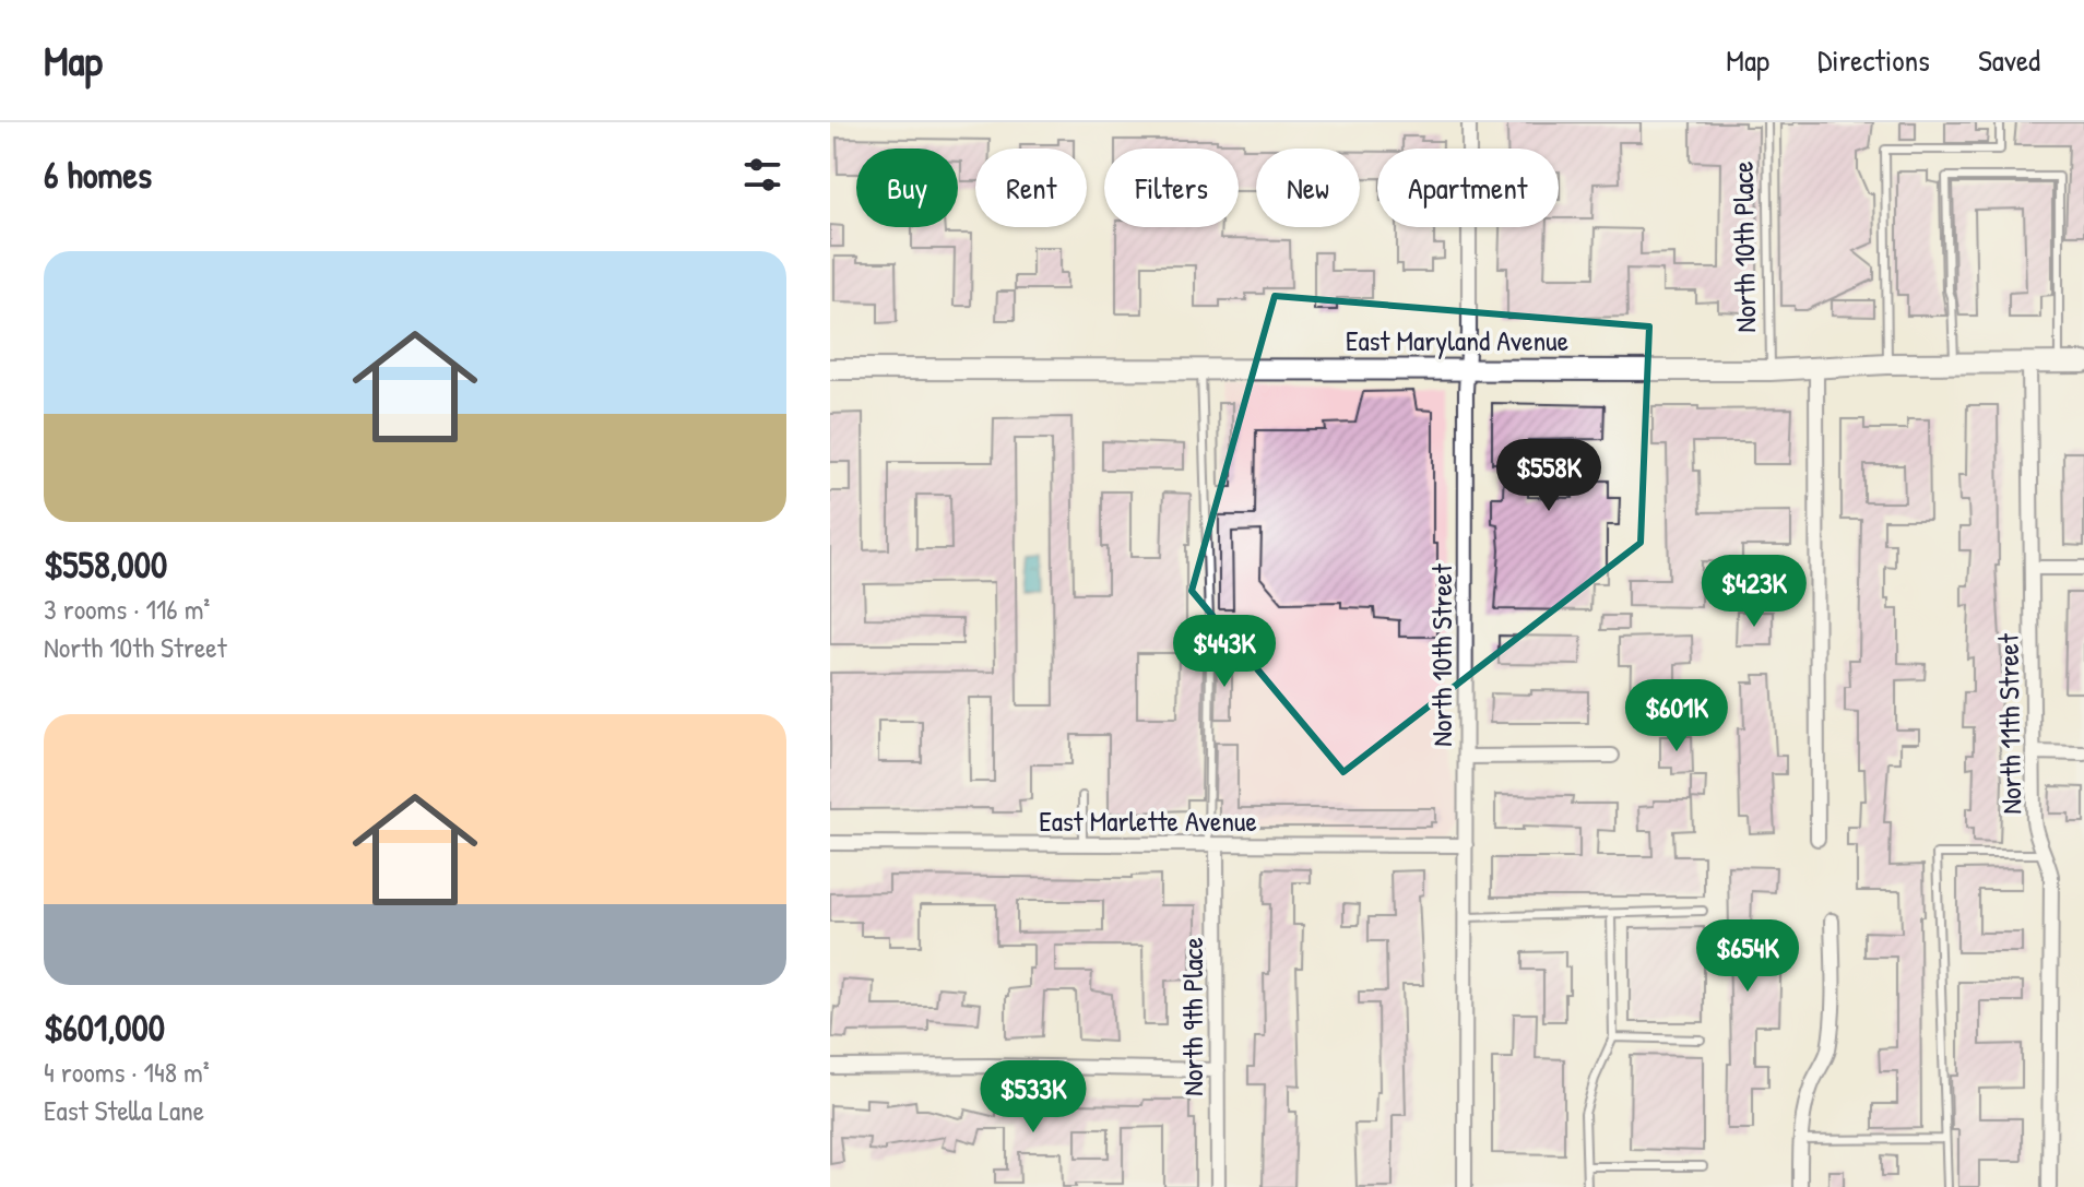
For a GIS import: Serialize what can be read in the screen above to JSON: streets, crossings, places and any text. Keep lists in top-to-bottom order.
{
  "streets": {
    "street": [
      "East Maryland Avenue",
      "North 10th Street",
      "North 11th Street",
      "East Marlette Avenue",
      "North 9th Place"
    ],
    "lane": ["North 10th Place"]
  },
  "crossings": [
    ["North 10th Place", "East Maryland Avenue"],
    ["East Maryland Avenue", "North 10th Street"],
    ["East Maryland Avenue", "North 11th Street"],
    ["North 10th Street", "East Marlette Avenue"],
    ["East Marlette Avenue", "North 9th Place"]
  ],
  "page": {
    "header": "Map",
    "nav": ["Map", "Directions", "Saved"],
    "heading": "6 homes",
    "chip": [
      "Buy",
      "Rent",
      "Filters",
      "New",
      "Apartment"
    ],
    "list": [
      {
        "name": "$558,000",
        "note": "3 rooms · 116 m² · North 10th Street"
      },
      {
        "name": "$601,000",
        "note": "4 rooms · 148 m² · East Stella Lane"
      }
    ],
    "price": [
      "$558K",
      "$423K",
      "$443K",
      "$601K",
      "$654K",
      "$533K"
    ]
  }
}
